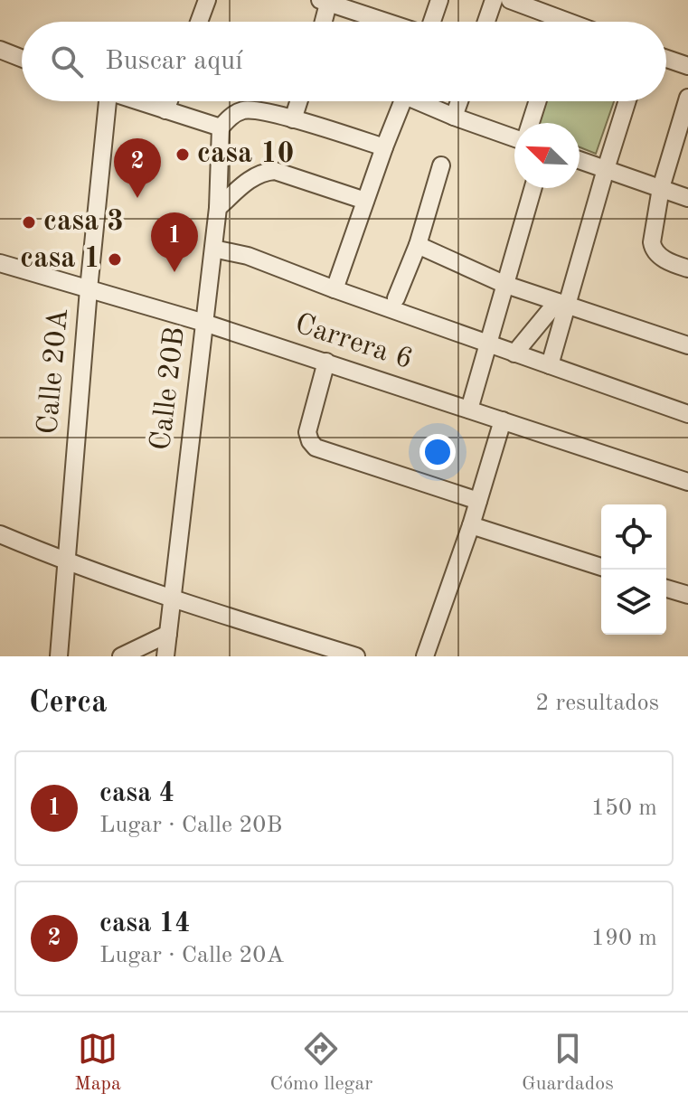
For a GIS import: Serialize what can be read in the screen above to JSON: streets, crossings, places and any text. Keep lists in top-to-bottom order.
{
  "streets": {
    "street": ["Carrera 6", "Calle 20A", "Calle 20B"]
  },
  "crossings": [
    ["Carrera 6", "Calle 20A"],
    ["Carrera 6", "Calle 20B"]
  ],
  "places": ["casa 10", "casa 3", "casa 1"],
  "north": "top left",
  "page": {
    "search": "Buscar aquí",
    "pins": ["2", "1"],
    "heading": ["Cerca", "2 resultados"],
    "list": [
      {
        "mark": "1",
        "name": "casa 4",
        "note": "Lugar · Calle 20B",
        "value": "150 m"
      },
      {
        "mark": "2",
        "name": "casa 14",
        "note": "Lugar · Calle 20A",
        "value": "190 m"
      }
    ],
    "nav": ["Mapa", "Cómo llegar", "Guardados"]
  }
}
